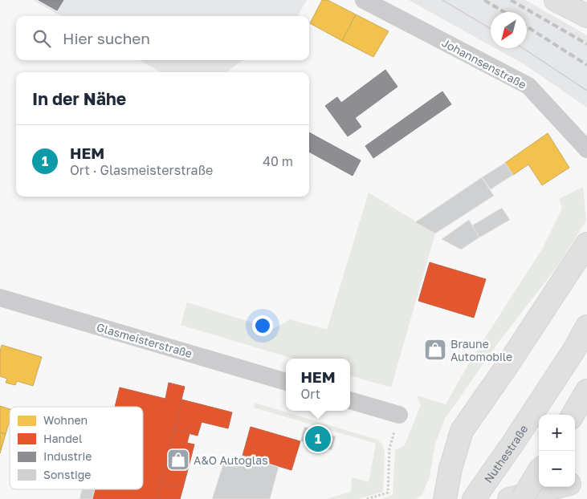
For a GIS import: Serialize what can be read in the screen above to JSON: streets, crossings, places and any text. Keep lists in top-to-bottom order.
{
  "streets": {
    "main road": ["Nuthestraße"],
    "street": ["Johannsenstraße", "Glasmeisterstraße"]
  },
  "places": {
    "shop": ["Braune Automobile", "A&O Autoglas"]
  },
  "legend": [
    "Wohnen",
    "Handel",
    "Industrie",
    "Sonstige"
  ],
  "north": "bottom left",
  "page": {
    "search": "Hier suchen",
    "heading": "In der Nähe",
    "list": [
      {
        "mark": "1",
        "name": "HEM",
        "note": "Ort · Glasmeisterstraße",
        "value": "40 m"
      }
    ],
    "popup": ["HEM", "Ort"],
    "map_buttons": ["+", "−"],
    "pins": "1"
  }
}
